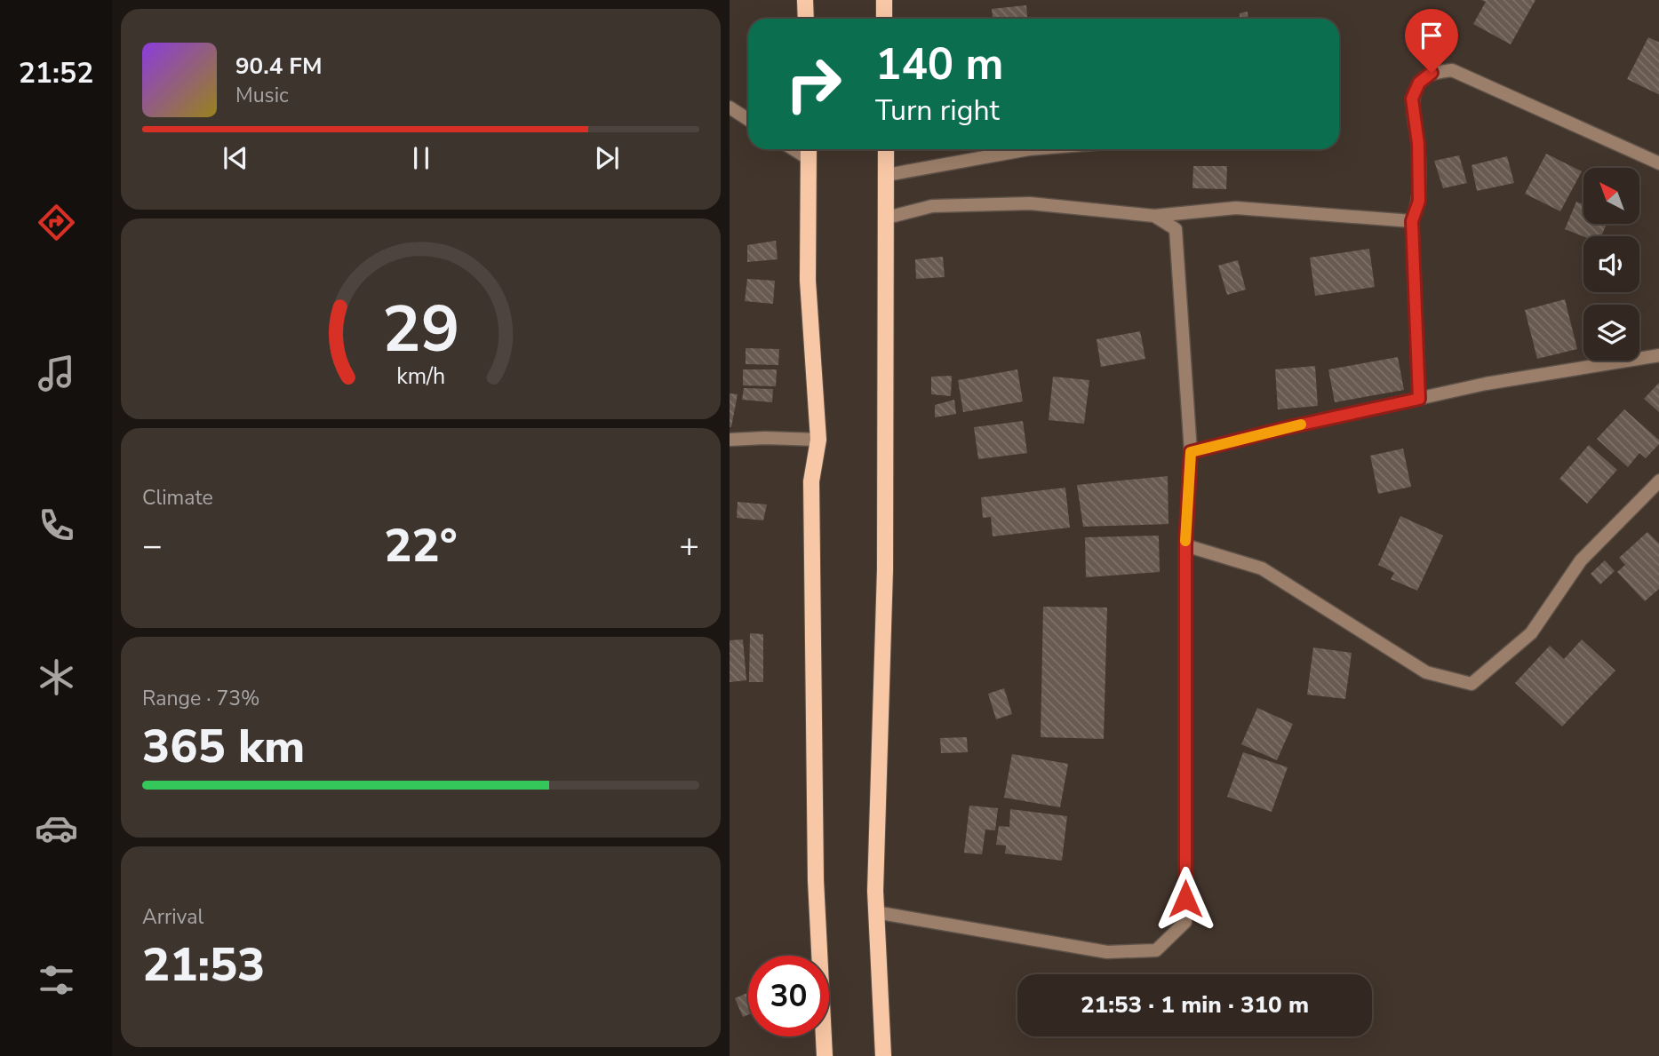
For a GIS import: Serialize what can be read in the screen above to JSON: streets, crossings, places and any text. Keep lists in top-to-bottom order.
{
  "north": "top left",
  "page": {
    "tabs": "21:52",
    "turn": ["140 m", "Turn right"],
    "song": ["90.4 FM", "Music"],
    "tile": [
      "Climate",
      ["Range · 73%", "365 km"],
      ["Arrival", "21:53"]
    ],
    "heat": ["−", "22°", "+"],
    "limit": "30",
    "trip": "21:53 · 1 min · 310 m",
    "gauge": ["29", "km/h"]
  }
}
